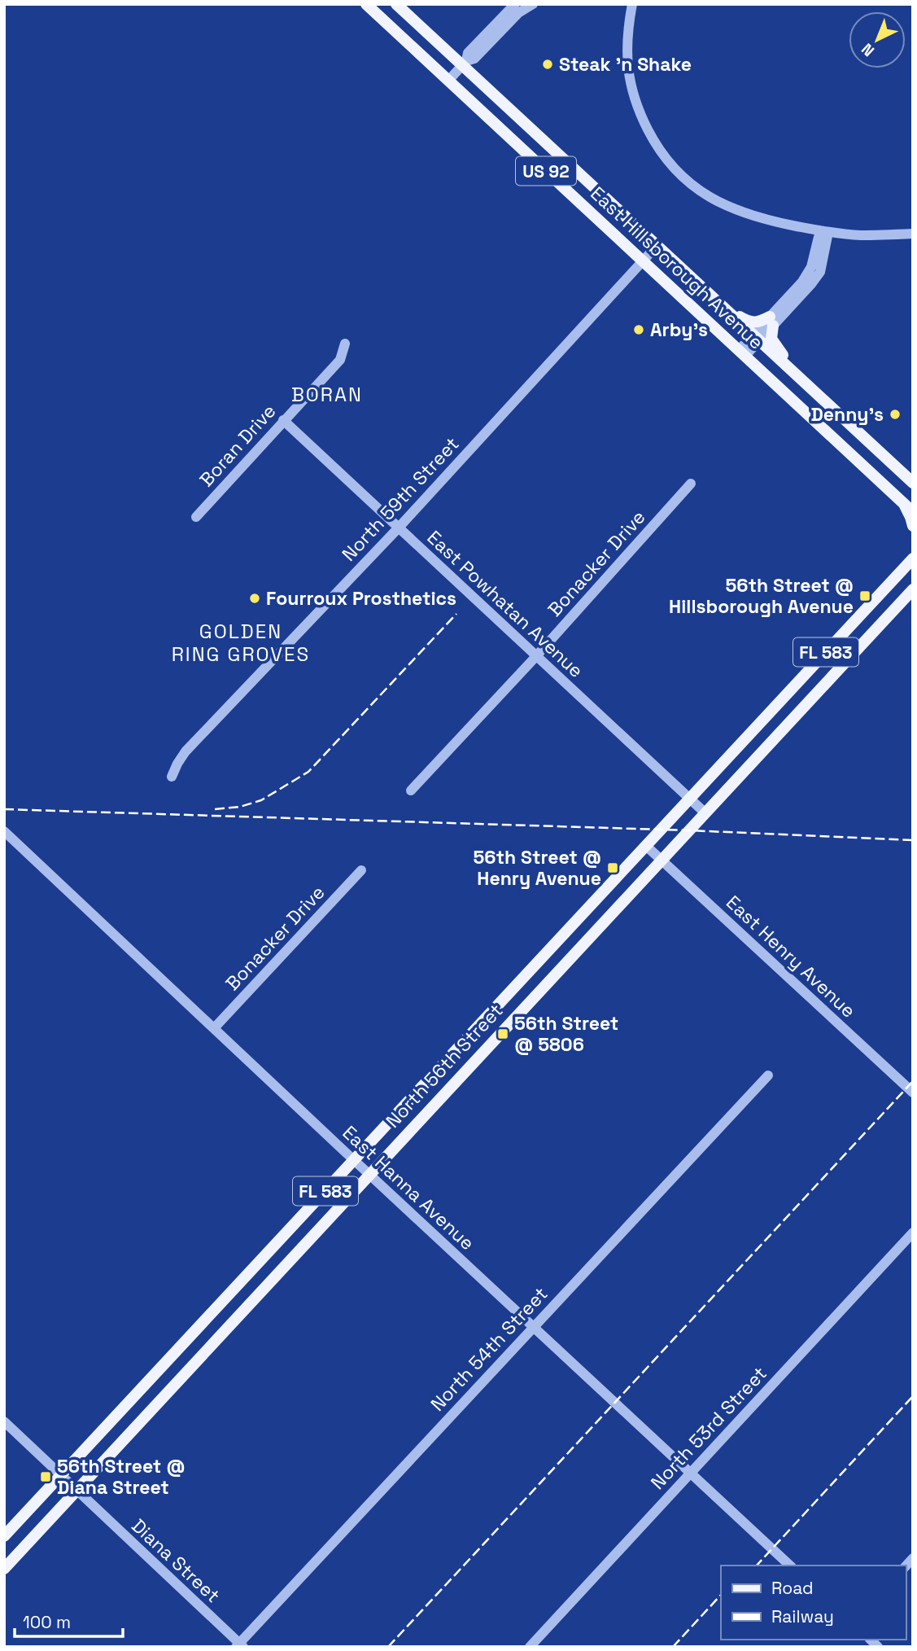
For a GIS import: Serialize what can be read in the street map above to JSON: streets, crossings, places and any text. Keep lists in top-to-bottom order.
{
  "streets": {
    "main road": [
      "US 92",
      "East Hillsborough Avenue",
      "FL 583",
      "North 56th Street"
    ],
    "street": [
      "Boran Drive",
      "North 59th Street",
      "Bonacker Drive",
      "East Powhatan Avenue",
      "East Henry Avenue",
      "East Hanna Avenue",
      "North 54th Street",
      "North 53rd Street",
      "Diana Street"
    ]
  },
  "crossings": [
    ["East Hillsborough Avenue", "North 59th Street"],
    ["Boran Drive", "East Powhatan Avenue"],
    ["North 59th Street", "East Powhatan Avenue"],
    ["Bonacker Drive", "East Powhatan Avenue"],
    ["Bonacker Drive", "East Hanna Avenue"],
    ["East Powhatan Avenue", "North 56th Street"],
    ["East Henry Avenue", "North 56th Street"],
    ["North 56th Street", "East Hanna Avenue"],
    ["North 56th Street", "Diana Street"],
    ["East Hanna Avenue", "North 54th Street"],
    ["East Hanna Avenue", "North 53rd Street"],
    ["North 54th Street", "Diana Street"]
  ],
  "districts": ["BORAN", "GOLDEN RING GROVES"],
  "places": {
    "other": [
      "Steak 'n Shake",
      "Arby's",
      "Denny's",
      "Fourroux Prosthetics"
    ],
    "transit": [
      "56th Street @ Hillsborough Avenue",
      "56th Street @ Henry Avenue",
      "56th Street @ 5806",
      "56th Street @ Diana Street"
    ]
  },
  "legend": ["Road", "Railway"],
  "scale_bar": "100 m",
  "north": "bottom left"
}
